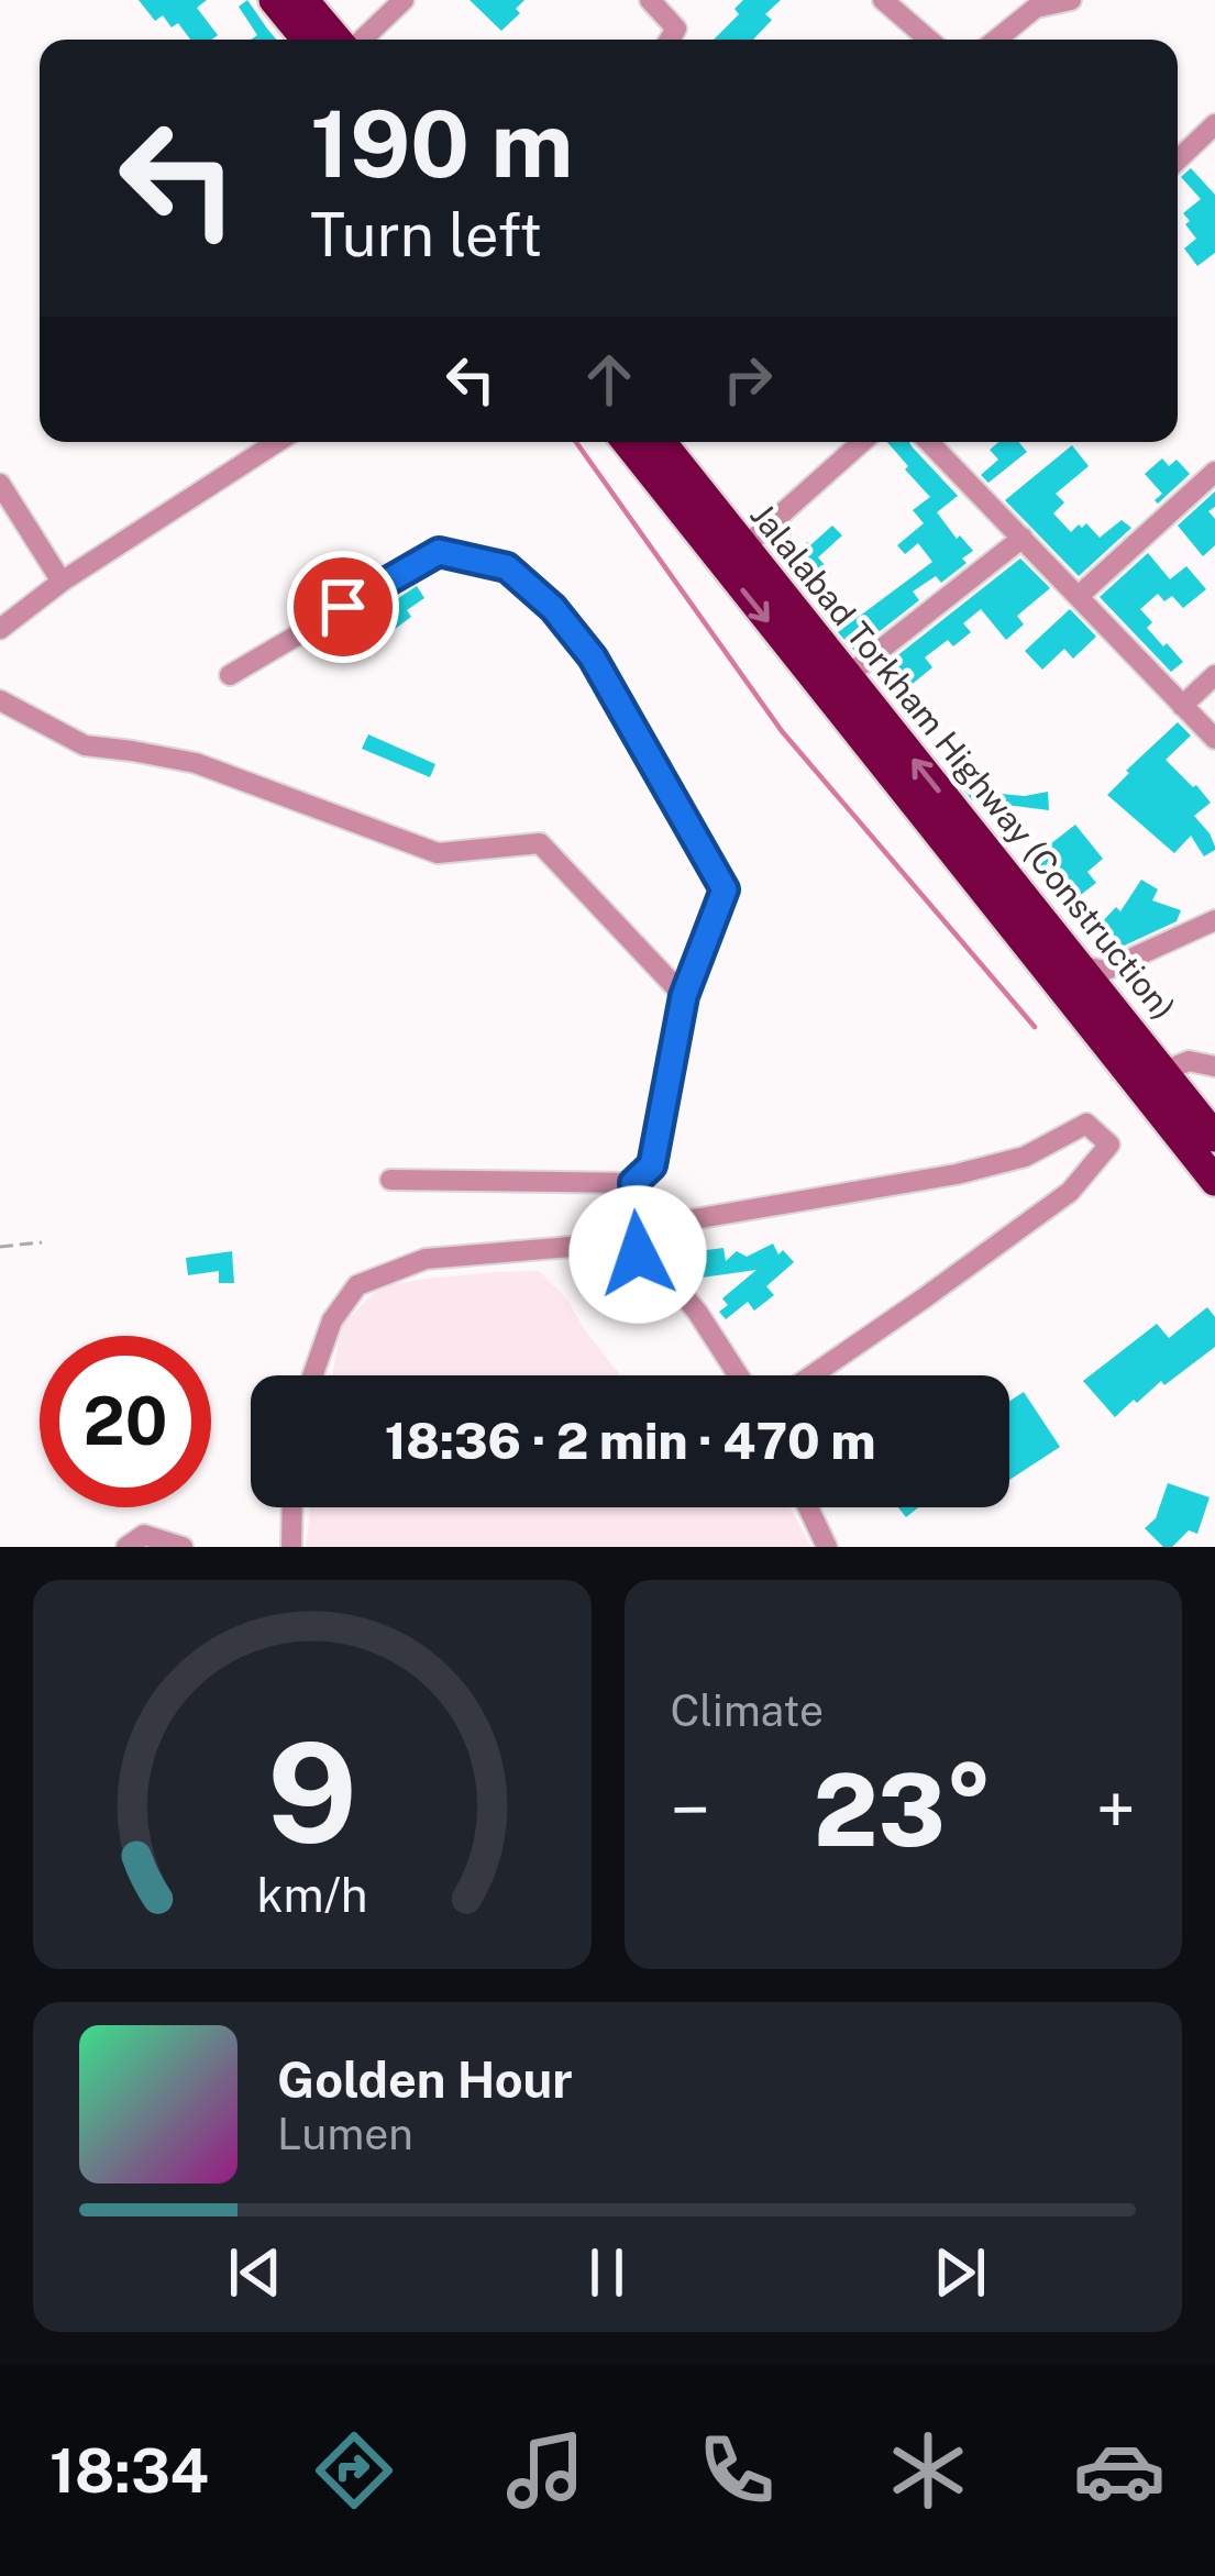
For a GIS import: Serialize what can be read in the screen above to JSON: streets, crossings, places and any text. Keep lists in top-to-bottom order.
{
  "streets": {
    "highway": ["Jalalabad Torkham Highway (Construction)"]
  },
  "page": {
    "turn": ["190 m", "Turn left"],
    "limit": "20",
    "trip": "18:36 · 2 min · 470 m",
    "tile": "Climate",
    "heat": ["−", "23°", "+"],
    "song": ["Golden Hour", "Lumen"],
    "tabs": "18:34",
    "gauge": ["9", "km/h"]
  }
}
